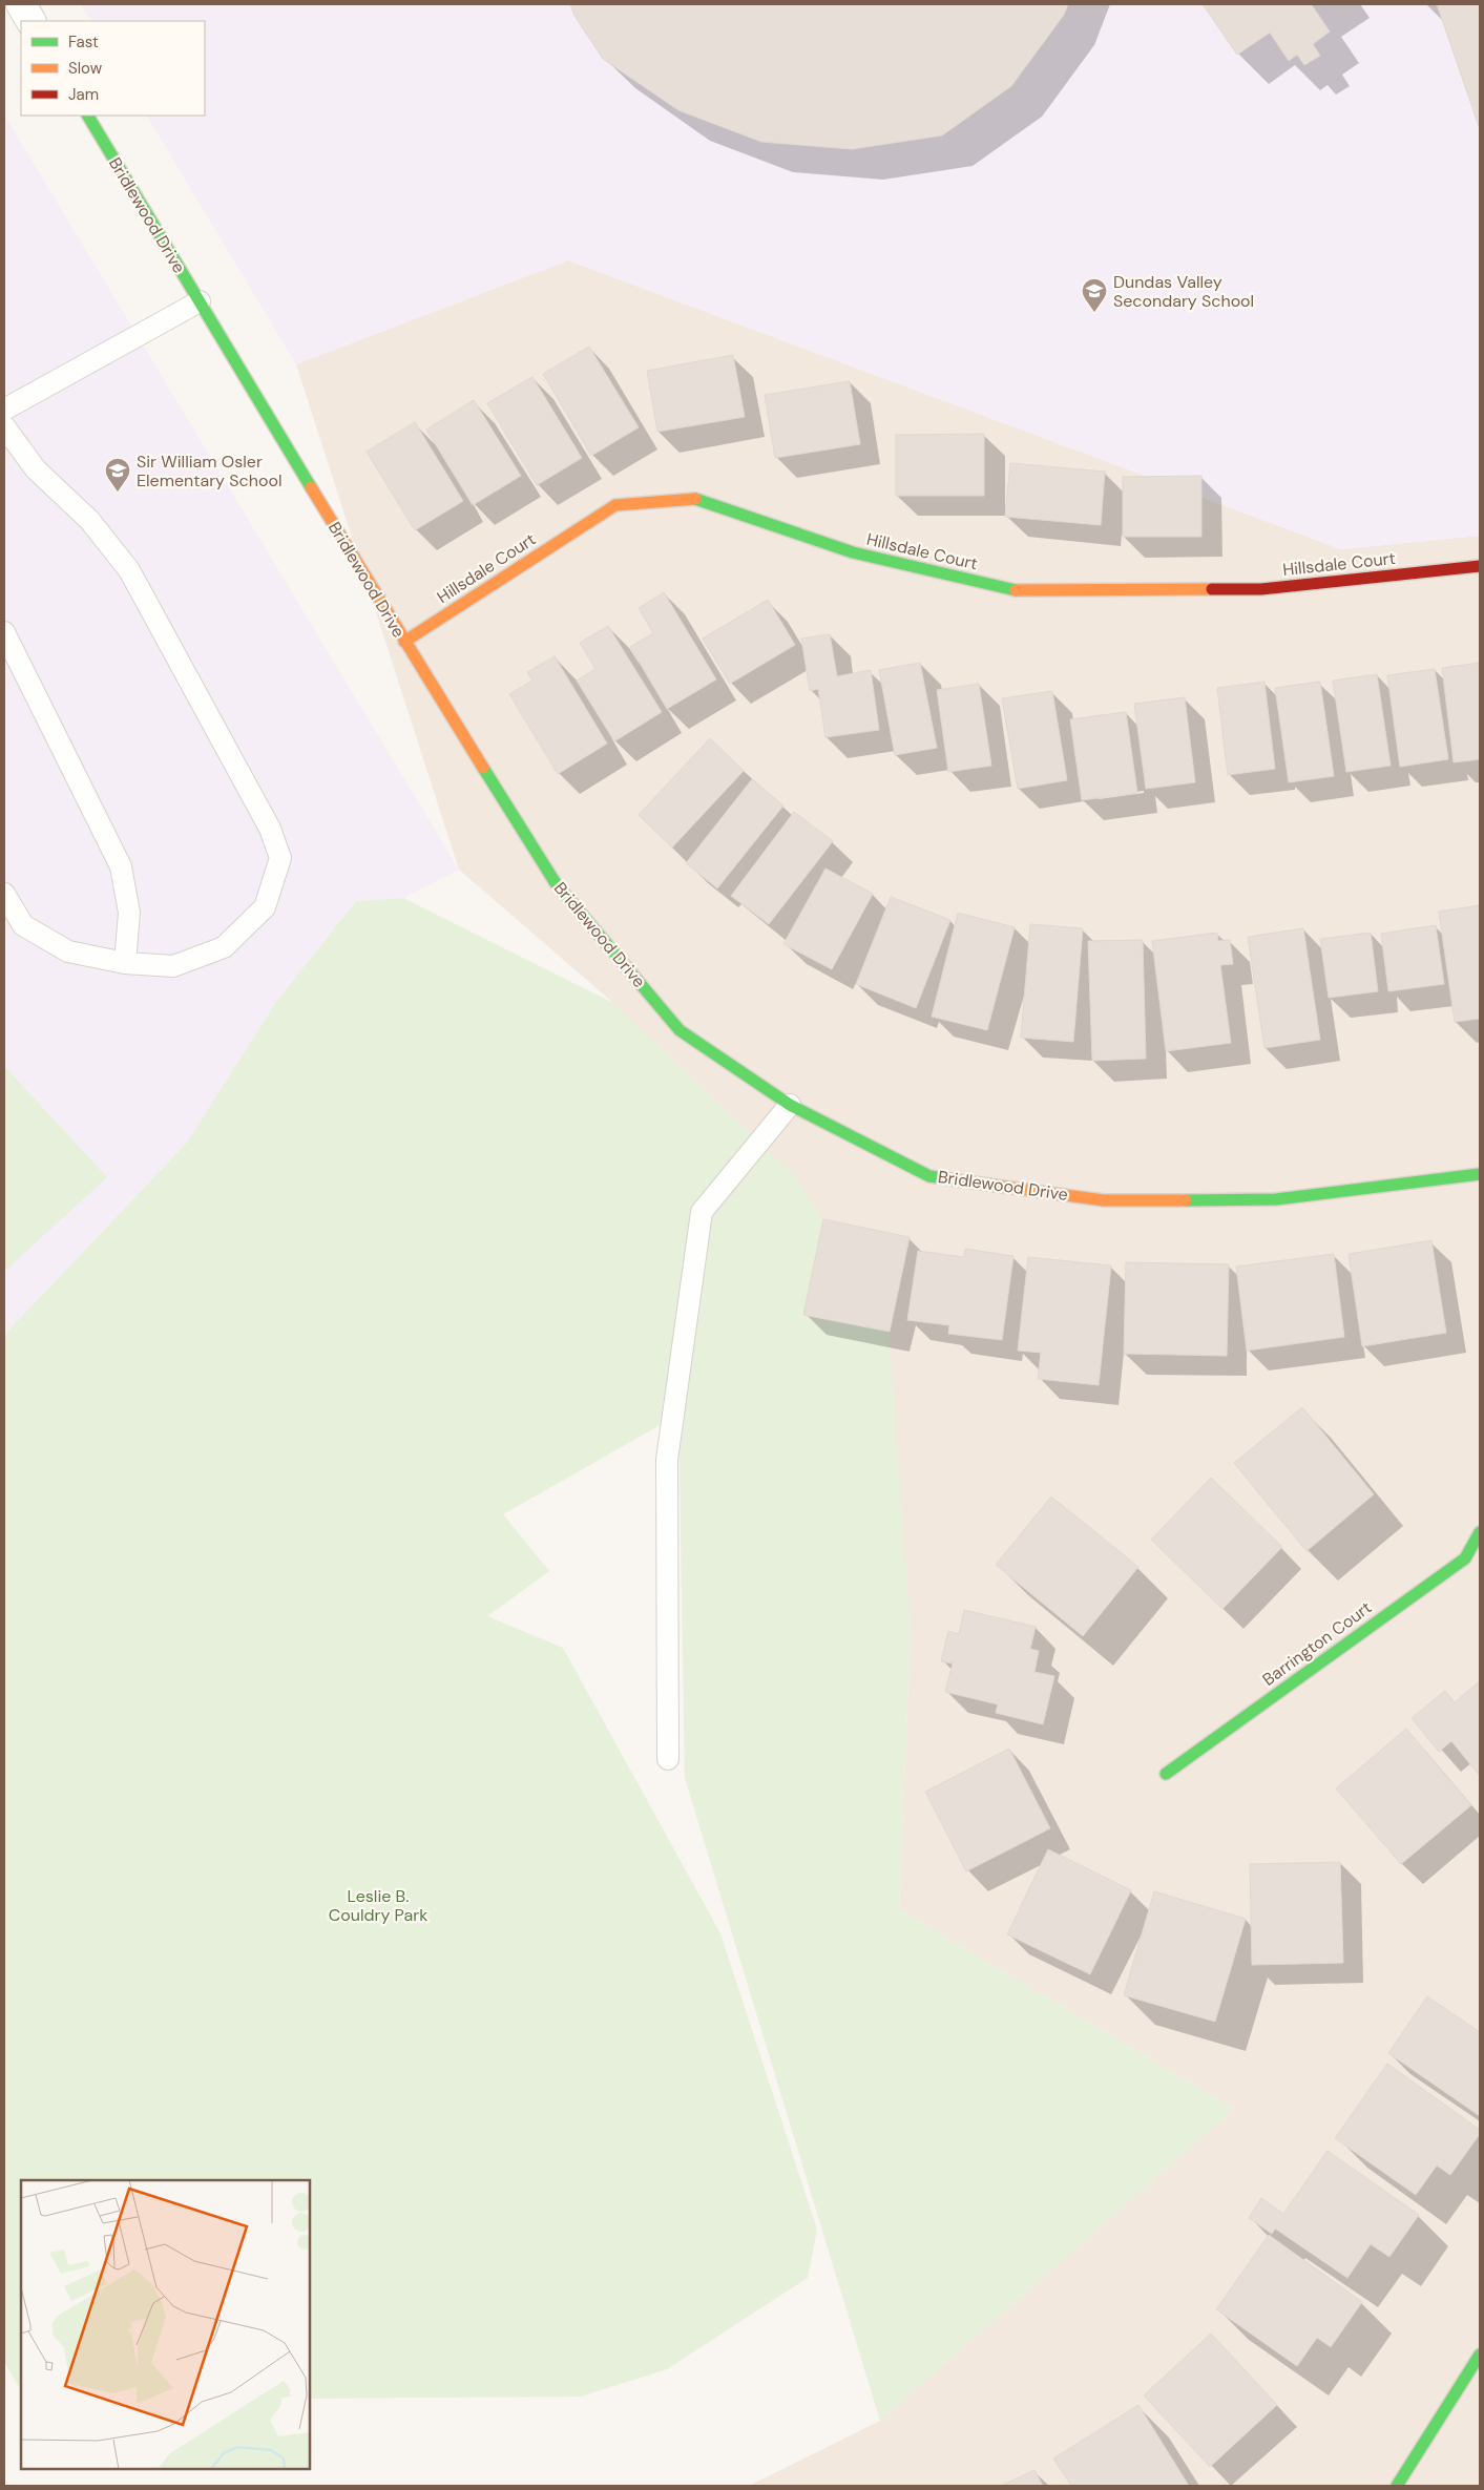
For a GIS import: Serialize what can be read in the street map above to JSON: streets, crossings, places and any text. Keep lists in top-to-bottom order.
{
  "streets": {
    "street": ["Bridlewood Drive", "Hillsdale Court", "Barrington Court"]
  },
  "crossings": [
    ["Bridlewood Drive", "Hillsdale Court"]
  ],
  "parks": ["Leslie B. Couldry Park"],
  "places": {
    "school or university": ["Dundas Valley Secondary School", "Sir William Osler Elementary School"]
  },
  "legend": ["Fast", "Slow", "Jam"]
}
